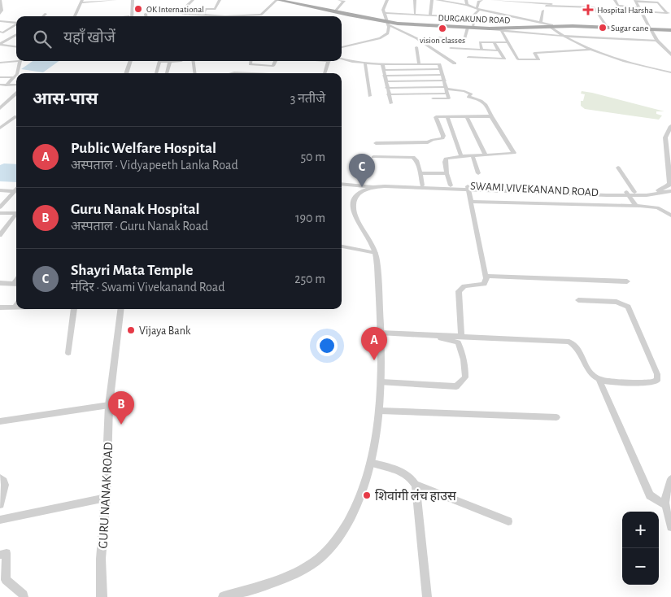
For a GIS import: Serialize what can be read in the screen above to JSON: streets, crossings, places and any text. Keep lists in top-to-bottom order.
{
  "streets": {
    "main road": ["DURGAKUND ROAD"],
    "street": ["SWAMI VIVEKANAND ROAD", "GURU NANAK ROAD"]
  },
  "places": {
    "other": [
      "OK International",
      "Sugar cane",
      "vision classes",
      "Vijaya Bank",
      "शिवांगी लंच हाउस"
    ],
    "health": ["Hospital Harsha"]
  },
  "page": {
    "search": "यहाँ खोजें",
    "heading": ["आस-पास", "3 नतीजे"],
    "list": [
      {
        "mark": "A",
        "name": "Public Welfare Hospital",
        "note": "अस्पताल · Vidyapeeth Lanka Road",
        "value": "50 m"
      },
      {
        "mark": "B",
        "name": "Guru Nanak Hospital",
        "note": "अस्पताल · Guru Nanak Road",
        "value": "190 m"
      },
      {
        "mark": "C",
        "name": "Shayri Mata Temple",
        "note": "मंदिर · Swami Vivekanand Road",
        "value": "250 m"
      }
    ],
    "pins": ["C", "A", "B"],
    "map_buttons": ["+", "−"]
  }
}
